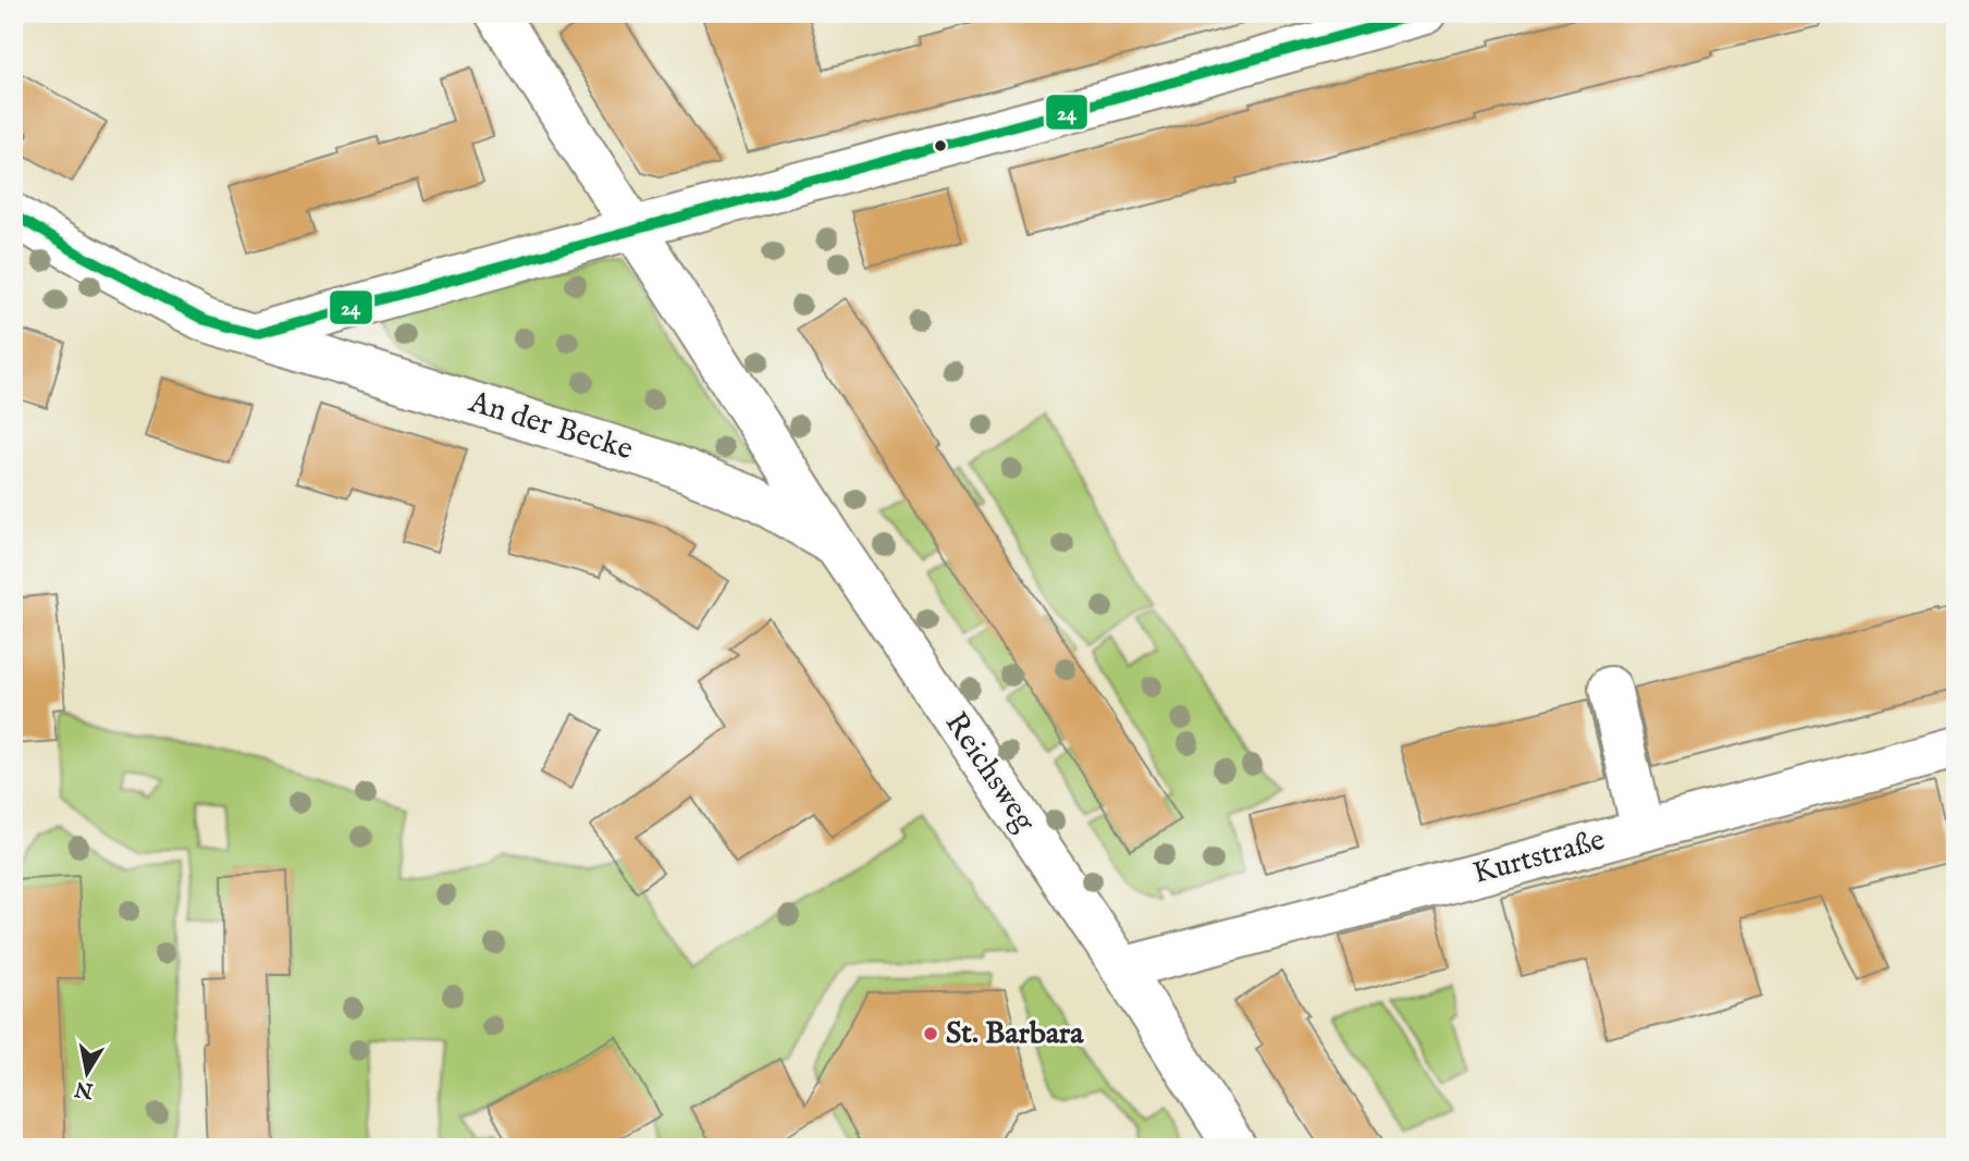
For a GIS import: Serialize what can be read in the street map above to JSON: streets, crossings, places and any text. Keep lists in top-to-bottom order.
{
  "streets": {
    "street": ["An der Becke", "Reichsweg", "Kurtstraße"]
  },
  "crossings": [
    ["An der Becke", "Reichsweg"],
    ["Reichsweg", "Kurtstraße"]
  ],
  "places": ["St. Barbara"],
  "lines": ["transit line 24"],
  "north": "bottom"
}
